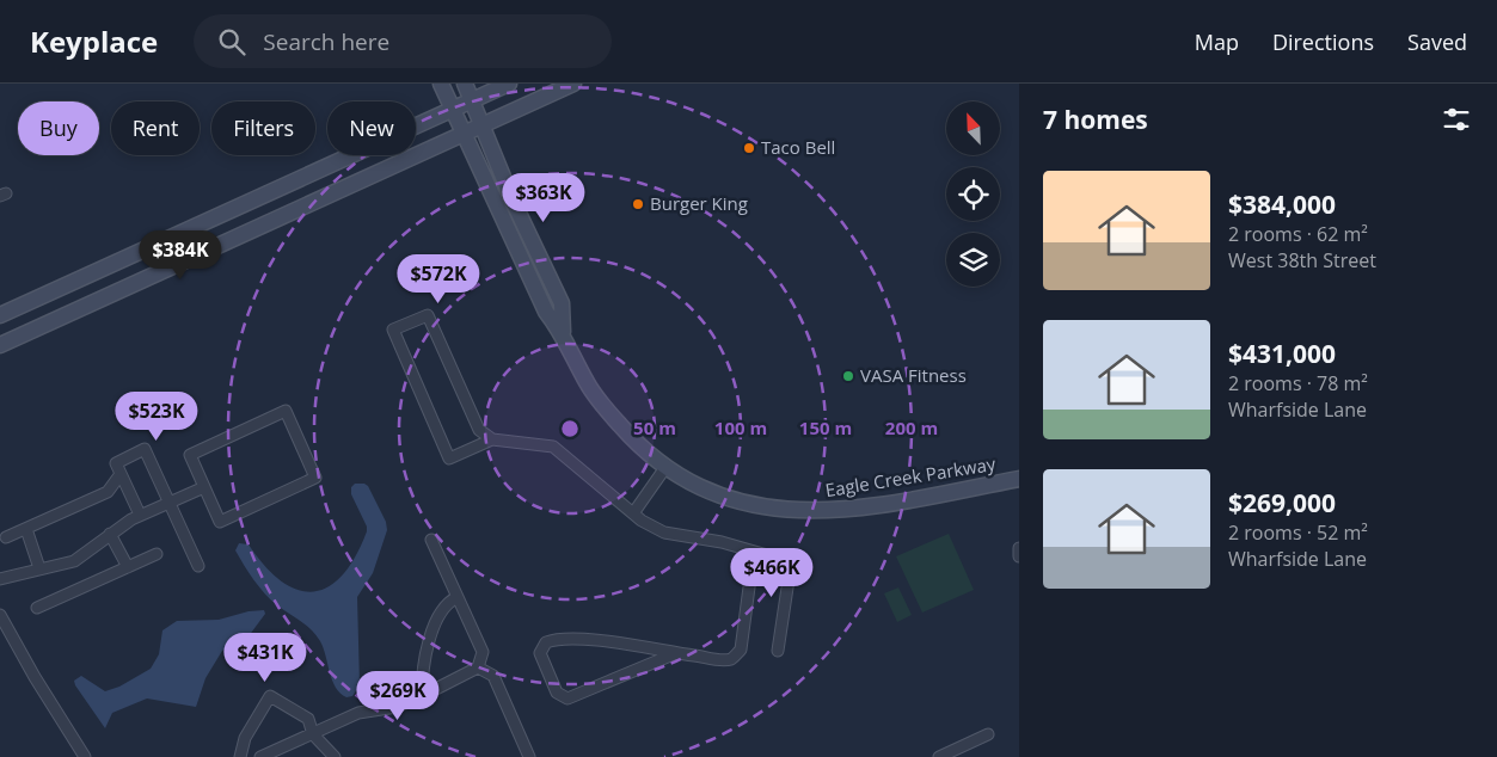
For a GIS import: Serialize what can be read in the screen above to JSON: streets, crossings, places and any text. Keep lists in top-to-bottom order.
{
  "streets": {
    "main road": ["Eagle Creek Parkway"]
  },
  "places": ["Taco Bell", "Burger King", "VASA Fitness"],
  "north": "top left",
  "page": {
    "header": "Keyplace",
    "search": "Search here",
    "nav": ["Map", "Directions", "Saved"],
    "heading": "7 homes",
    "chip": [
      "Buy",
      "Rent",
      "Filters",
      "New"
    ],
    "list": [
      {
        "name": "$384,000",
        "note": "2 rooms · 62 m² · West 38th Street"
      },
      {
        "name": "$431,000",
        "note": "2 rooms · 78 m² · Wharfside Lane"
      },
      {
        "name": "$269,000",
        "note": "2 rooms · 52 m² · Wharfside Lane"
      }
    ],
    "price": [
      "$363K",
      "$384K",
      "$572K",
      "$523K",
      "$466K",
      "$431K",
      "$269K"
    ]
  },
  "rings": [
    "50 m",
    "100 m",
    "150 m",
    "200 m"
  ]
}
